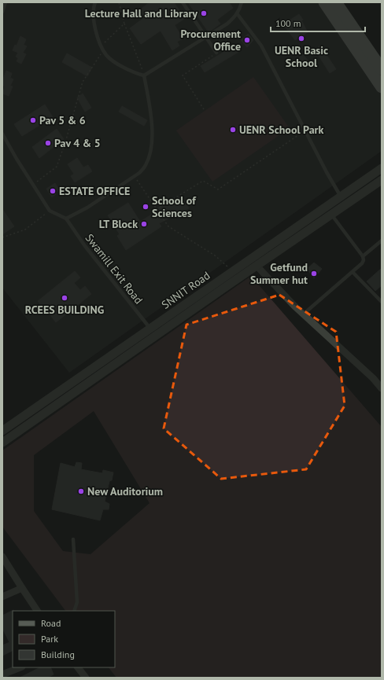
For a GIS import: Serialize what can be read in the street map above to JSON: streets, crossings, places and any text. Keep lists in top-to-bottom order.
{
  "streets": {
    "street": ["SNNIT Road"],
    "lane": ["Swamill Exit Road"]
  },
  "crossings": [
    ["Swamill Exit Road", "SNNIT Road"]
  ],
  "places": [
    "Lecture Hall and Library",
    "UENR Basic School",
    "Procurement Office",
    "Pav 5 & 6",
    "UENR School Park",
    "Pav 4 & 5",
    "ESTATE OFFICE",
    "School of Sciences",
    "LT Block",
    "Getfund Summer hut",
    "RCEES BUILDING",
    "New Auditorium"
  ],
  "legend": ["Road", "Park", "Building"],
  "scale_bar": "100 m"
}
